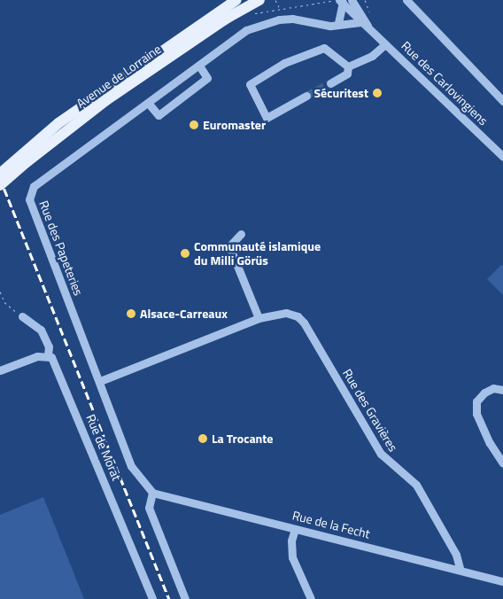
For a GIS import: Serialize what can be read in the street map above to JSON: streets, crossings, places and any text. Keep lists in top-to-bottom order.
{
  "streets": {
    "main road": ["Avenue de Lorraine"],
    "street": [
      "Rue des Carlovingiens",
      "Rue des Papeteries",
      "Rue des Gravières",
      "Rue de Morat",
      "Rue de la Fecht"
    ]
  },
  "crossings": [
    ["Rue des Carlovingiens", "Rue des Papeteries"],
    ["Rue des Papeteries", "Rue des Gravières"],
    ["Rue des Papeteries", "Rue de la Fecht"],
    ["Rue des Gravières", "Rue de la Fecht"]
  ],
  "places": [
    "Sécuritest",
    "Euromaster",
    "Communauté islamique du Milli Görüs",
    "Alsace-Carreaux",
    "La Trocante"
  ]
}
